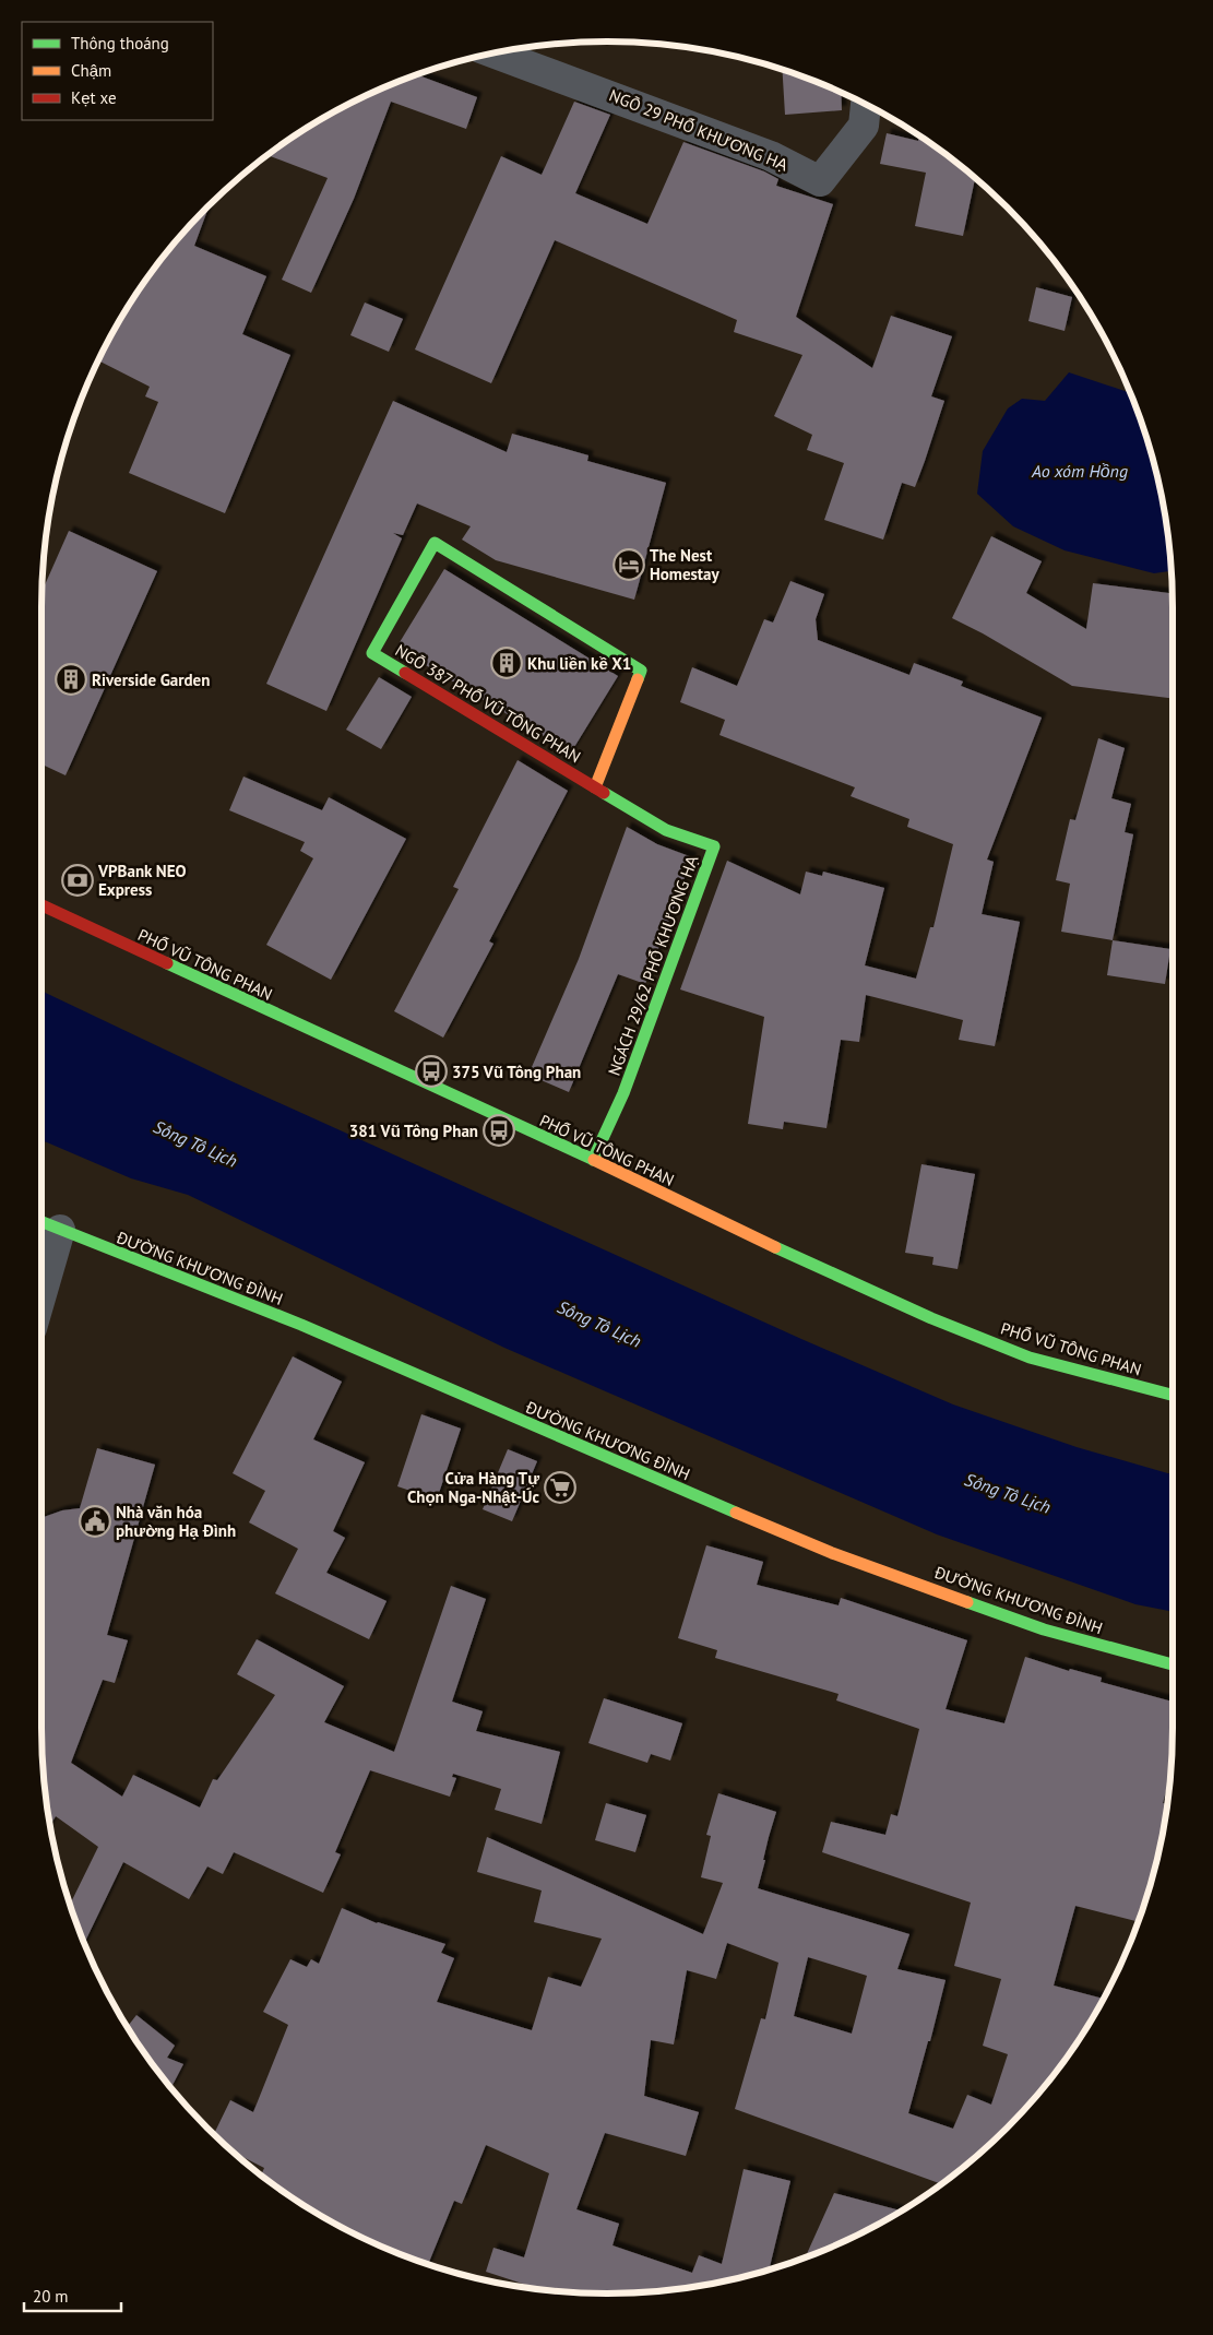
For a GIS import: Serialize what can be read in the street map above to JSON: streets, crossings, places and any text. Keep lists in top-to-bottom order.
{
  "streets": {
    "main road": [
      "NGÕ 387 PHỐ VŨ TÔNG PHAN",
      "PHỐ VŨ TÔNG PHAN",
      "NGÁCH 29/62 PHỐ KHƯƠNG HẠ",
      "ĐƯỜNG KHƯƠNG ĐÌNH"
    ],
    "street": ["NGÕ 29 PHỐ KHƯƠNG HẠ"]
  },
  "crossings": [
    ["NGÕ 387 PHỐ VŨ TÔNG PHAN", "NGÁCH 29/62 PHỐ KHƯƠNG HẠ"],
    ["PHỐ VŨ TÔNG PHAN", "NGÁCH 29/62 PHỐ KHƯƠNG HẠ"]
  ],
  "water": ["Ao xóm Hồng", "Sông Tô Lịch"],
  "places": {
    "hotel": ["The Nest Homestay"],
    "building": ["Khu liền kề X1", "Riverside Garden"],
    "bank": ["VPBank NEO Express"],
    "bus stop": ["375 Vũ Tông Phan", "381 Vũ Tông Phan"],
    "supermarket": ["Cửa Hàng Tự Chọn Nga-Nhật-Úc"],
    "public building": ["Nhà văn hóa phường Hạ Đình"]
  },
  "legend": ["Thông thoáng", "Chậm", "Kẹt xe"],
  "scale_bar": "20 m"
}
